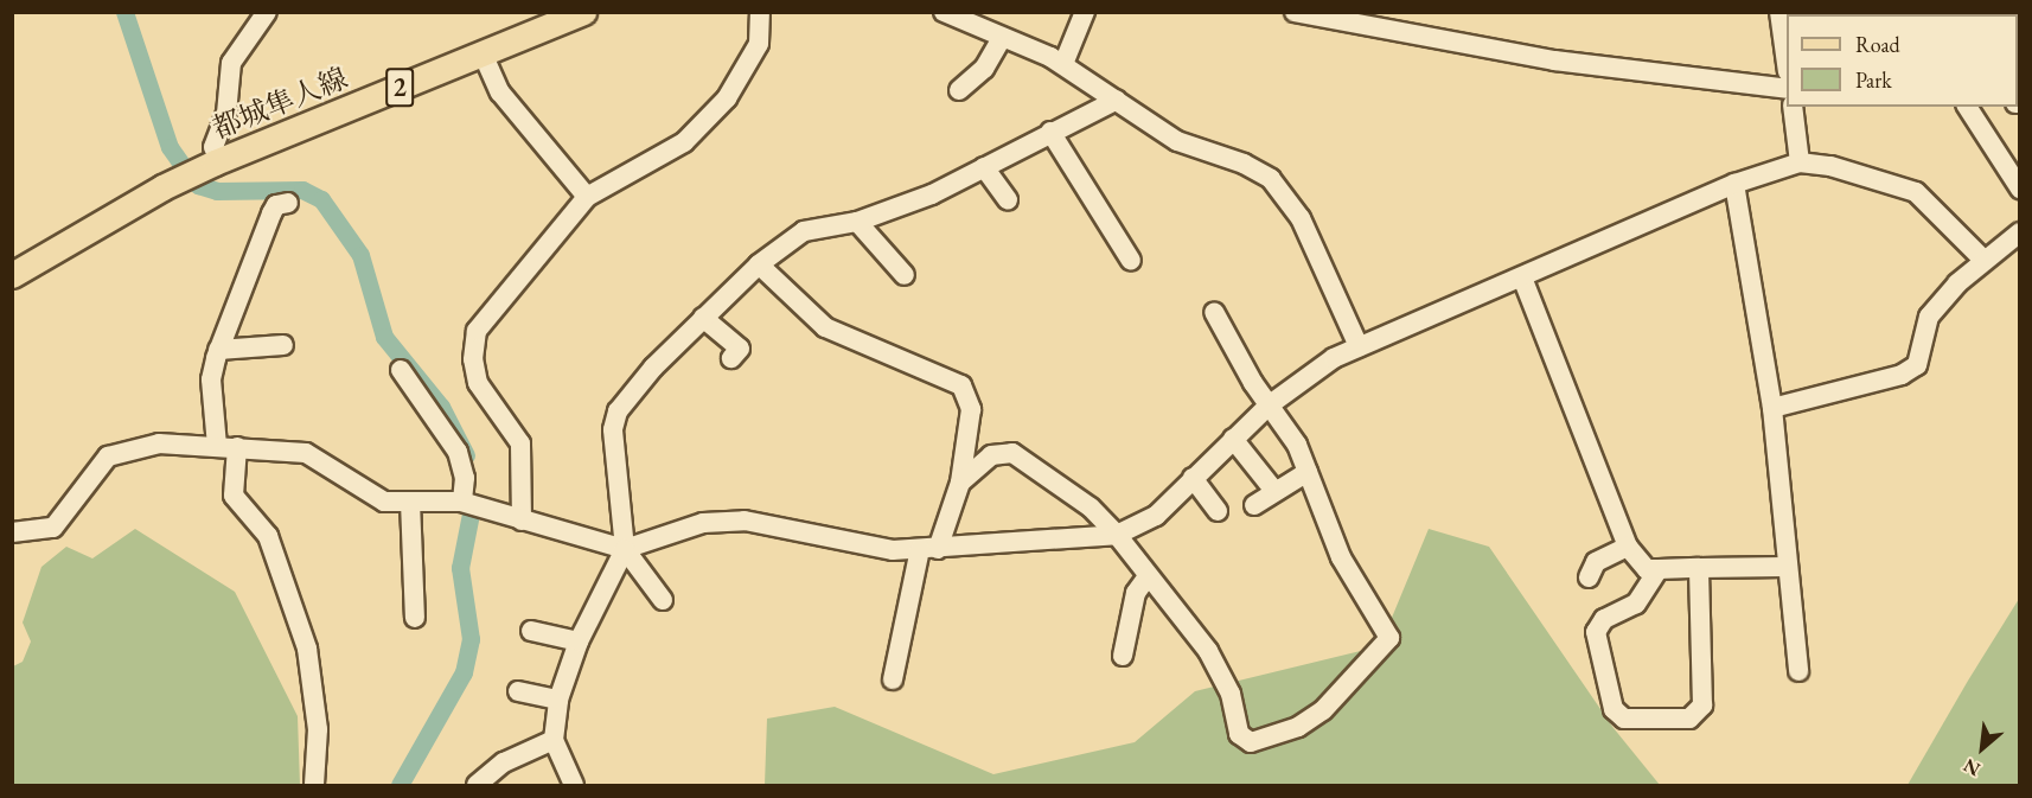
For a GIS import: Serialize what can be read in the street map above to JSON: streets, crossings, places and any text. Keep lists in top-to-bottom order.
{
  "streets": {
    "main road": ["2", "都城隼人線"]
  },
  "legend": ["Road", "Park"],
  "north": "bottom left"
}
